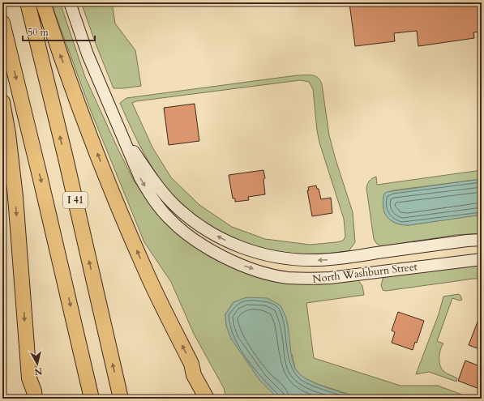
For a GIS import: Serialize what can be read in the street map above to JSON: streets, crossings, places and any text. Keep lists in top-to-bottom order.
{
  "streets": {
    "highway": ["I 41"],
    "street": ["North Washburn Street"]
  },
  "scale_bar": "50 m",
  "north": "bottom"
}
